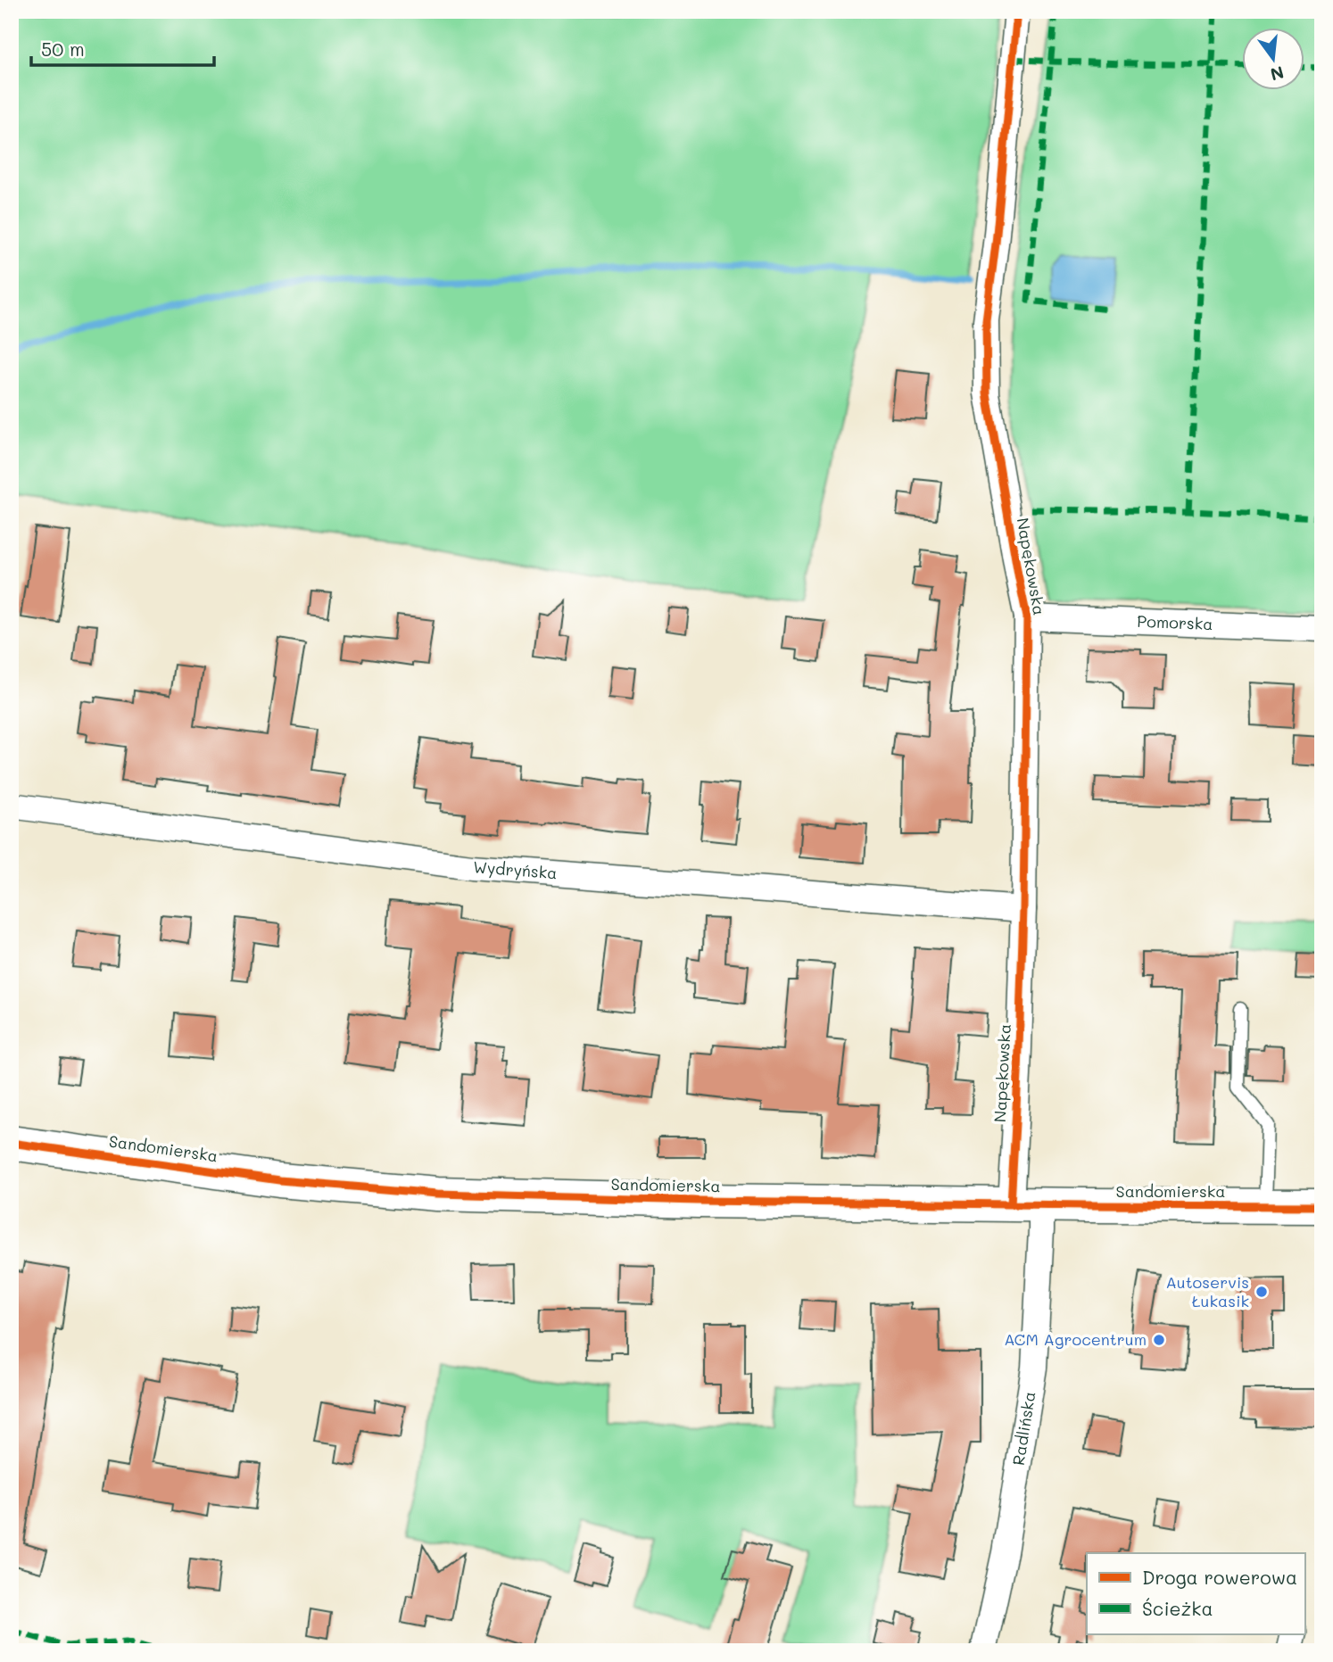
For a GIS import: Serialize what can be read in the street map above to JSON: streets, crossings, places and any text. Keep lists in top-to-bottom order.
{
  "streets": {
    "street": [
      "Napękowska",
      "Pomorska",
      "Wydryńska",
      "Sandomierska",
      "Radlińska"
    ]
  },
  "crossings": [
    ["Napękowska", "Pomorska"],
    ["Napękowska", "Wydryńska"],
    ["Napękowska", "Sandomierska"],
    ["Napękowska", "Radlińska"],
    ["Sandomierska", "Radlińska"]
  ],
  "places": ["Autoservis Łukasik", "ACM Agrocentrum"],
  "legend": ["Droga rowerowa", "Ścieżka"],
  "scale_bar": "50 m",
  "north": "bottom"
}
